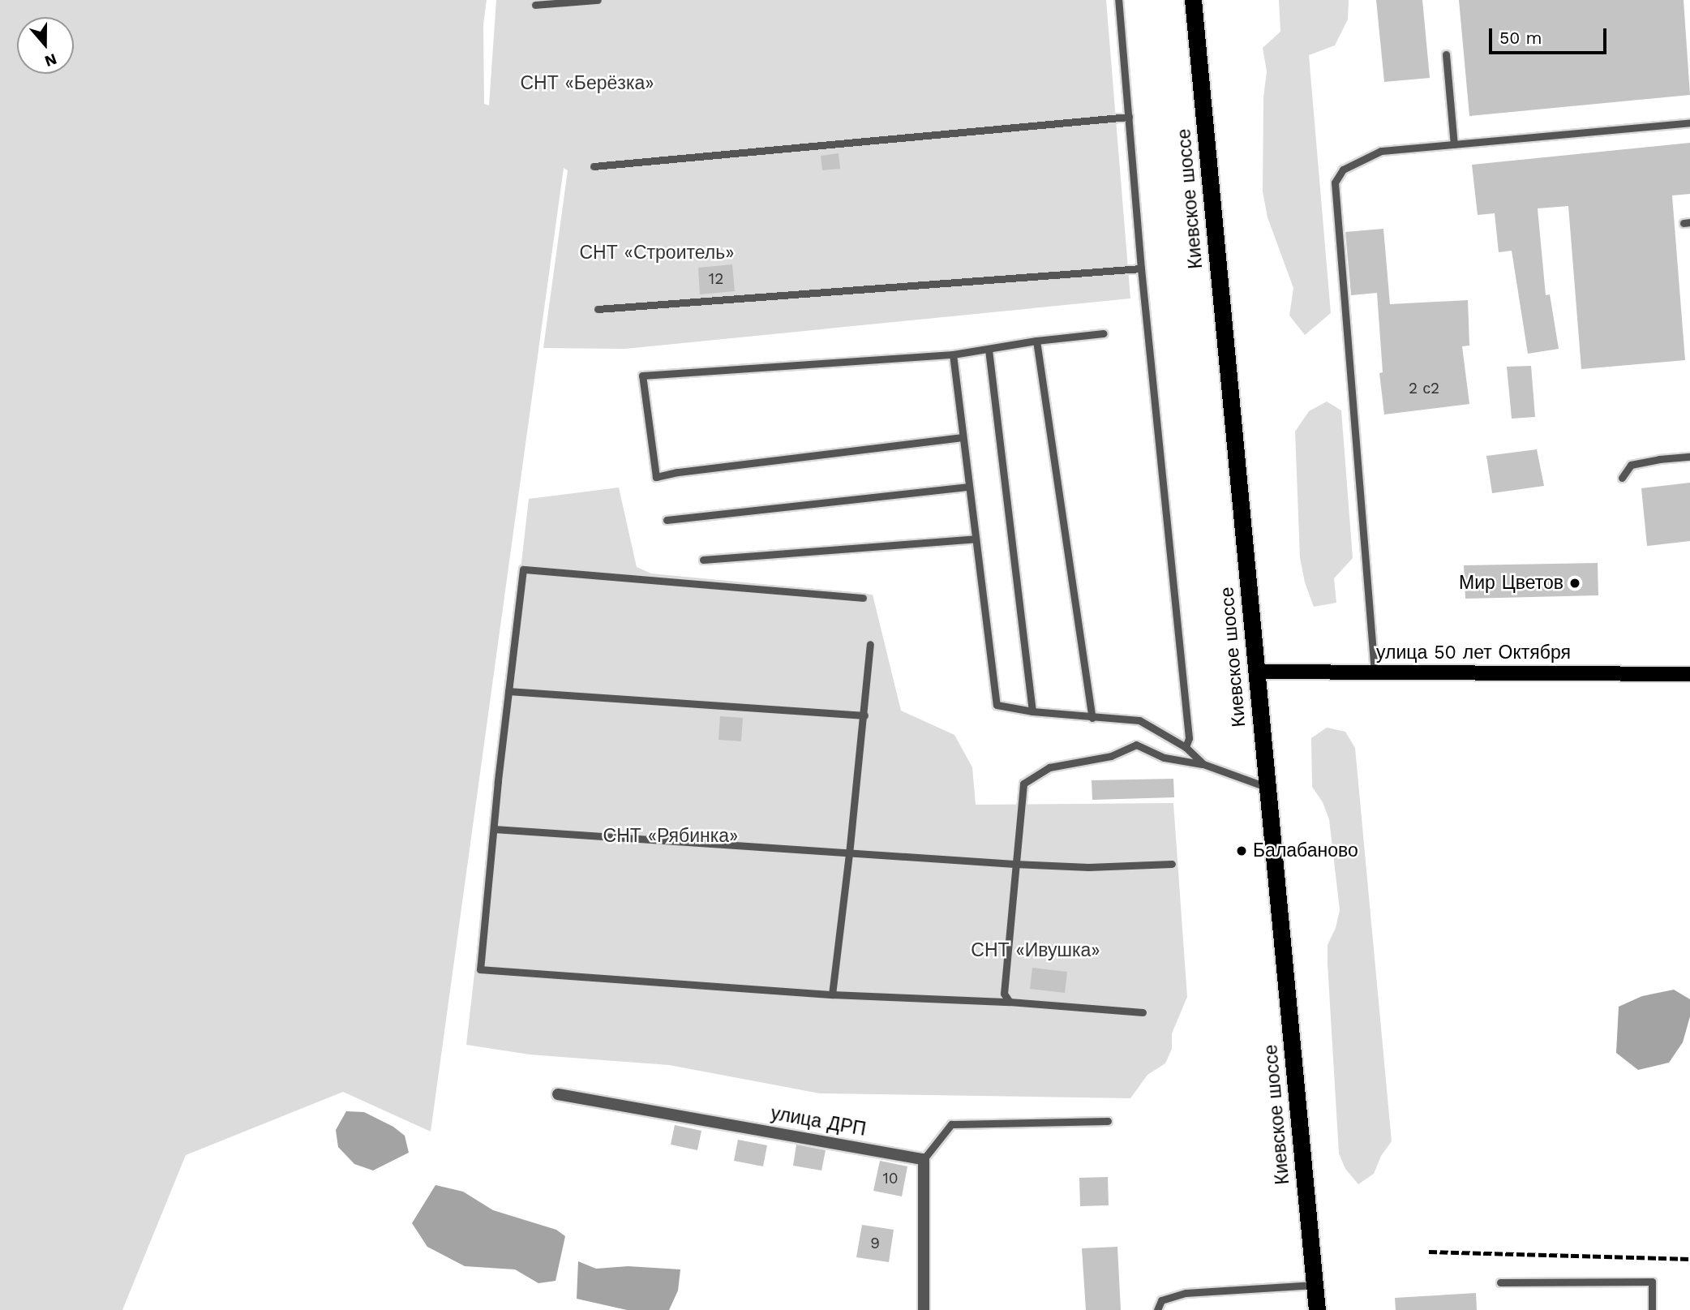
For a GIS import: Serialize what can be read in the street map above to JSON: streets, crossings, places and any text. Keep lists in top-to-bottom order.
{
  "streets": {
    "highway": ["Киевское шоссе"],
    "main road": ["улица 50 лет Октября"],
    "street": ["улица ДРП"]
  },
  "crossings": [
    ["Киевское шоссе", "улица 50 лет Октября"]
  ],
  "parks": [
    "СНТ «Берёзка»",
    "СНТ «Строитель»",
    "СНТ «Рябинка»",
    "СНТ «Ивушка»"
  ],
  "places": ["Мир Цветов", "Балабаново"],
  "house_numbers": [
    "12",
    "2 с2",
    "10",
    "9"
  ],
  "scale_bar": "50 m",
  "north": "bottom"
}
